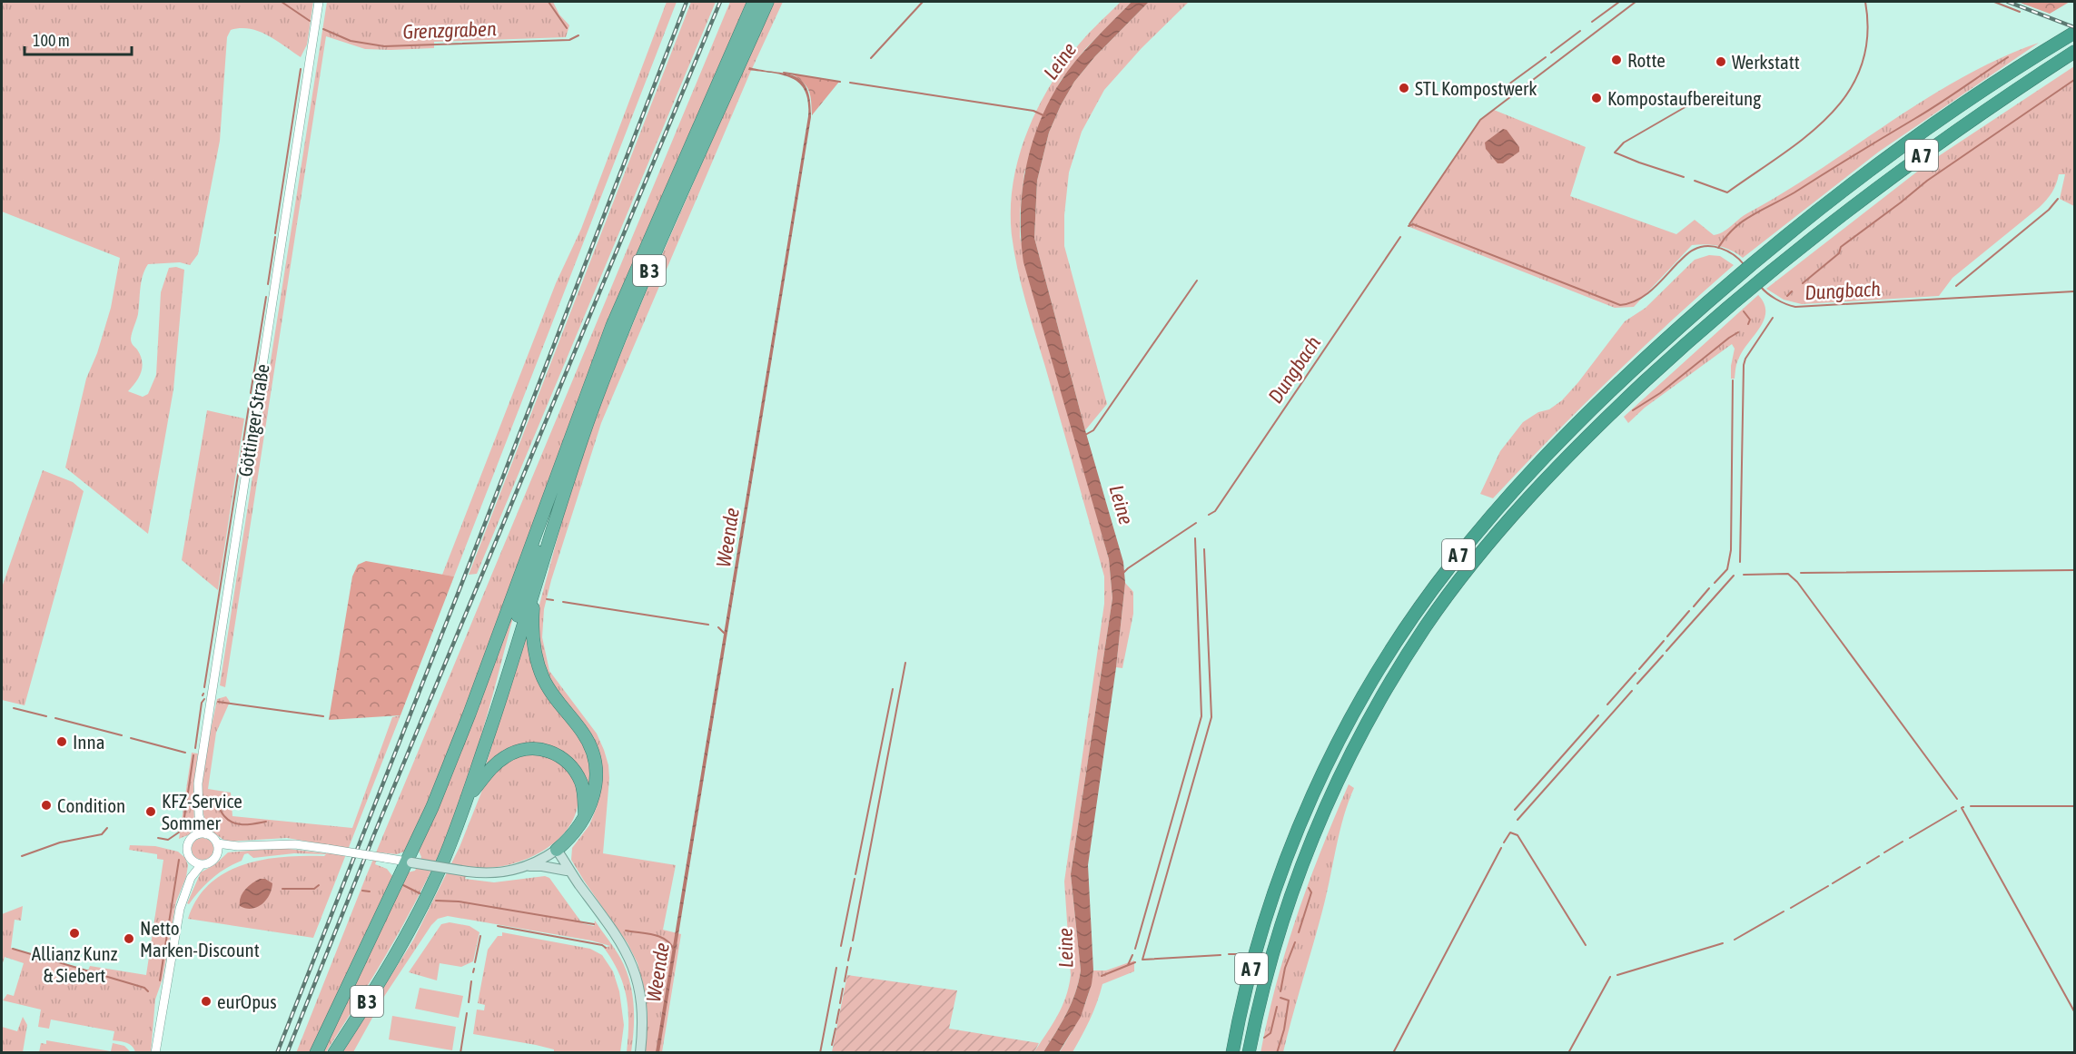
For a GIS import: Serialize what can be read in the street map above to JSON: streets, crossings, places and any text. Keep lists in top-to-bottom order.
{
  "streets": {
    "highway": ["A 7", "B 3"],
    "street": ["Göttinger Straße"]
  },
  "water": [
    "Grenzgraben",
    "Leine",
    "Dungbach",
    "Weende"
  ],
  "places": [
    "Rotte",
    "Werkstatt",
    "STL Kompostwerk",
    "Kompostaufbereitung",
    "Inna",
    "Condition",
    "KFZ-Service Sommer",
    "Allianz Kunz & Siebert",
    "Netto Marken-Discount",
    "eurOpus"
  ],
  "scale_bar": "100 m"
}
